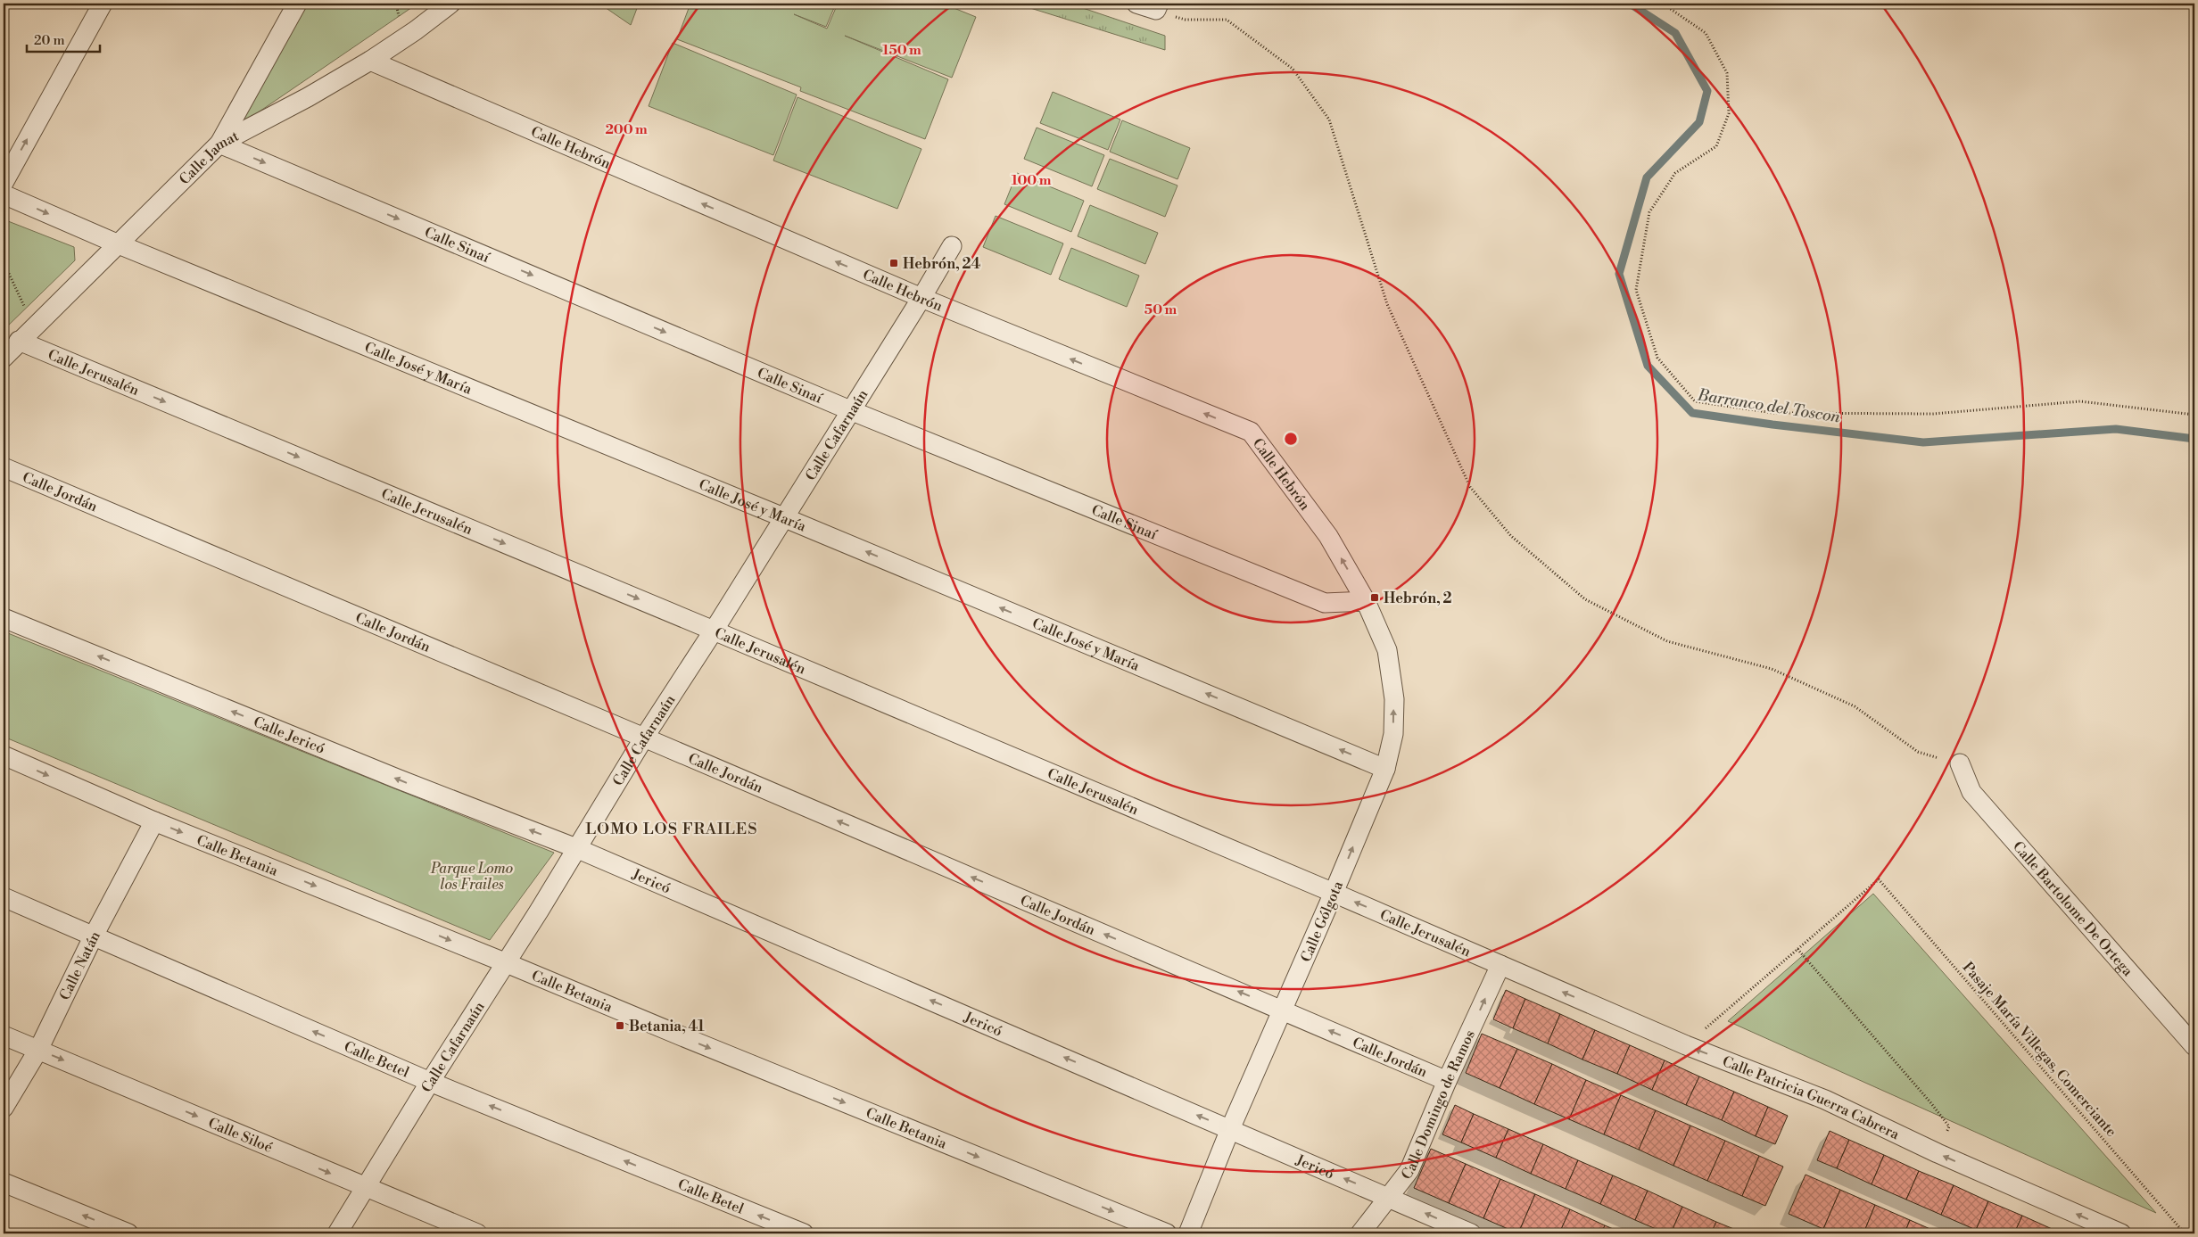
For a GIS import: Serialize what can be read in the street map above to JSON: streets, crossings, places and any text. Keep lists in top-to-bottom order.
{
  "streets": {
    "street": [
      "Calle Hebrón",
      "Calle Jamat",
      "Calle Sinaí",
      "Calle José y María",
      "Calle Jerusalén",
      "Calle Cafarnaún",
      "Calle Jordán",
      "Calle Jericó",
      "Calle Betania",
      "Jericó",
      "Calle Bartolome De Ortega",
      "Calle Gólgota",
      "Calle Natán",
      "Calle Betel",
      "Calle Patricia Guerra Cabrera",
      "Calle Domingo de Ramos",
      "Calle Siloé"
    ],
    "path": ["Pasaje María Villegas, Comerciante"]
  },
  "crossings": [
    ["Calle Hebrón", "Calle Jamat"],
    ["Calle Hebrón", "Calle Sinaí"],
    ["Calle Hebrón", "Calle Cafarnaún"],
    ["Calle Hebrón", "Calle Gólgota"],
    ["Calle Jamat", "Calle Sinaí"],
    ["Calle Jamat", "Calle José y María"],
    ["Calle Jamat", "Calle Jerusalén"],
    ["Calle Sinaí", "Calle Cafarnaún"],
    ["Calle Sinaí", "Calle Gólgota"],
    ["Calle José y María", "Calle Cafarnaún"],
    ["Calle José y María", "Calle Gólgota"],
    ["Calle Jerusalén", "Calle Cafarnaún"],
    ["Calle Jerusalén", "Calle Gólgota"],
    ["Calle Jerusalén", "Calle Patricia Guerra Cabrera"],
    ["Calle Jerusalén", "Calle Domingo de Ramos"],
    ["Calle Cafarnaún", "Calle Jordán"],
    ["Calle Cafarnaún", "Calle Jericó"],
    ["Calle Cafarnaún", "Calle Betania"],
    ["Calle Cafarnaún", "Jericó"],
    ["Calle Cafarnaún", "Calle Betel"],
    ["Calle Cafarnaún", "Calle Siloé"],
    ["Calle Jordán", "Calle Gólgota"],
    ["Calle Jordán", "Calle Domingo de Ramos"],
    ["Calle Jericó", "Jericó"],
    ["Calle Betania", "Calle Natán"],
    ["Jericó", "Calle Gólgota"],
    ["Jericó", "Calle Domingo de Ramos"],
    ["Calle Natán", "Calle Betel"],
    ["Calle Natán", "Calle Siloé"],
    ["Calle Patricia Guerra Cabrera", "Calle Domingo de Ramos"]
  ],
  "one_way": [
    "Calle Hebrón",
    "Calle Sinaí",
    "Calle Jordán",
    "Calle Jericó",
    "Calle Betania",
    "Jericó",
    "Calle Gólgota",
    "Calle Betel",
    "Calle Patricia Guerra Cabrera",
    "Calle Domingo de Ramos"
  ],
  "districts": ["LOMO LOS FRAILES"],
  "water": ["Barranco del Toscon"],
  "parks": ["Parque Lomo los Frailes"],
  "places": {
    "transit": ["Hebrón, 24", "Hebrón, 2", "Betania, 41"]
  },
  "scale_bar": "20 m",
  "rings": [
    "150 m",
    "200 m",
    "100 m",
    "50 m"
  ]
}
